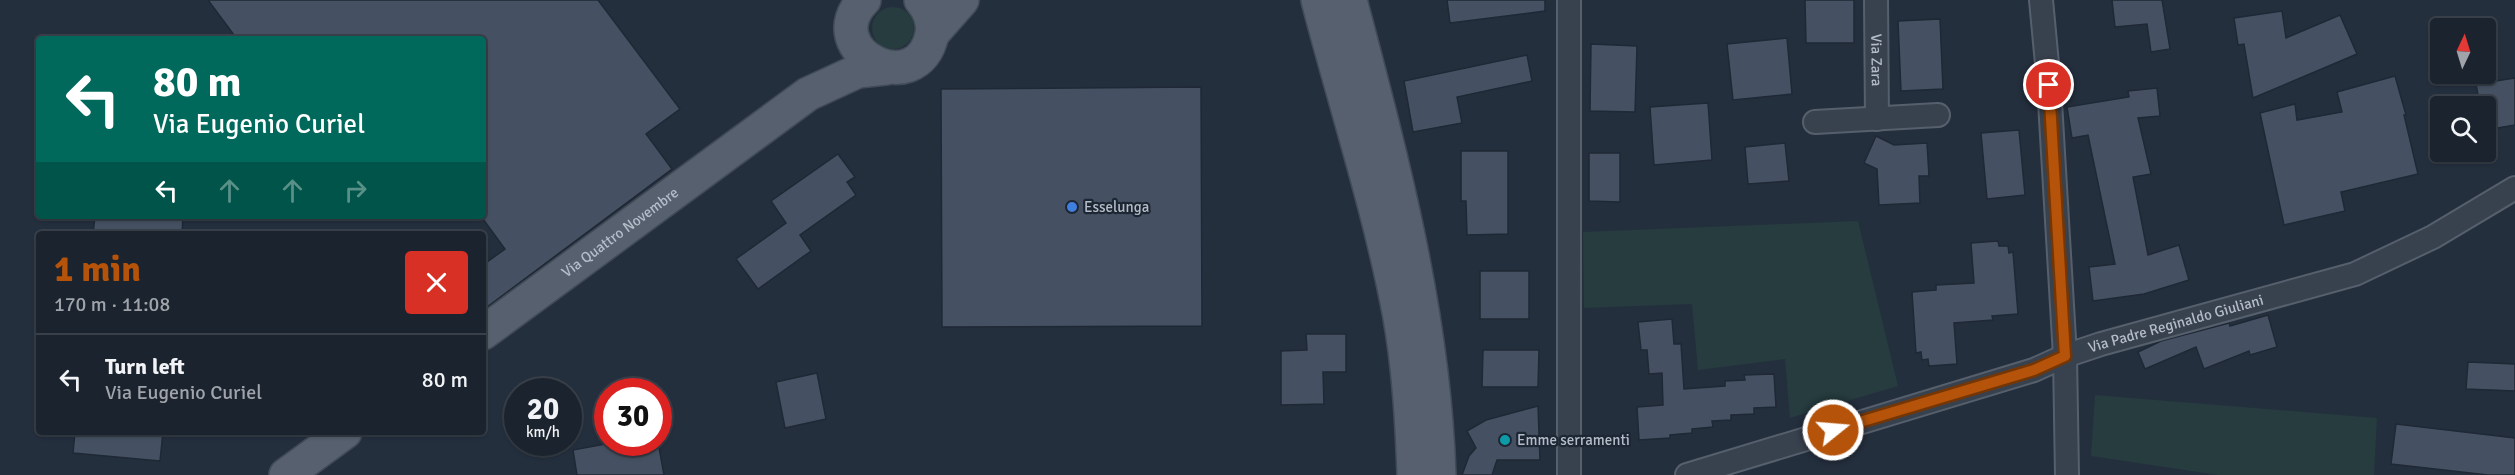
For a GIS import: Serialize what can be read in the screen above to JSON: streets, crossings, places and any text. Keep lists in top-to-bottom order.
{
  "streets": {
    "main road": ["Via Quattro Novembre"],
    "street": ["Via Zara", "Via Padre Reginaldo Giuliani"]
  },
  "places": ["Esselunga", "Emme serramenti"],
  "north": "top",
  "page": {
    "turn": ["80 m", "Via Eugenio Curiel"],
    "heading": ["1 min", "170 m · 11:08"],
    "list": [
      {
        "name": "Turn left",
        "note": "Via Eugenio Curiel",
        "value": "80 m"
      }
    ],
    "speed": "20 km/h",
    "limit": "30"
  }
}
